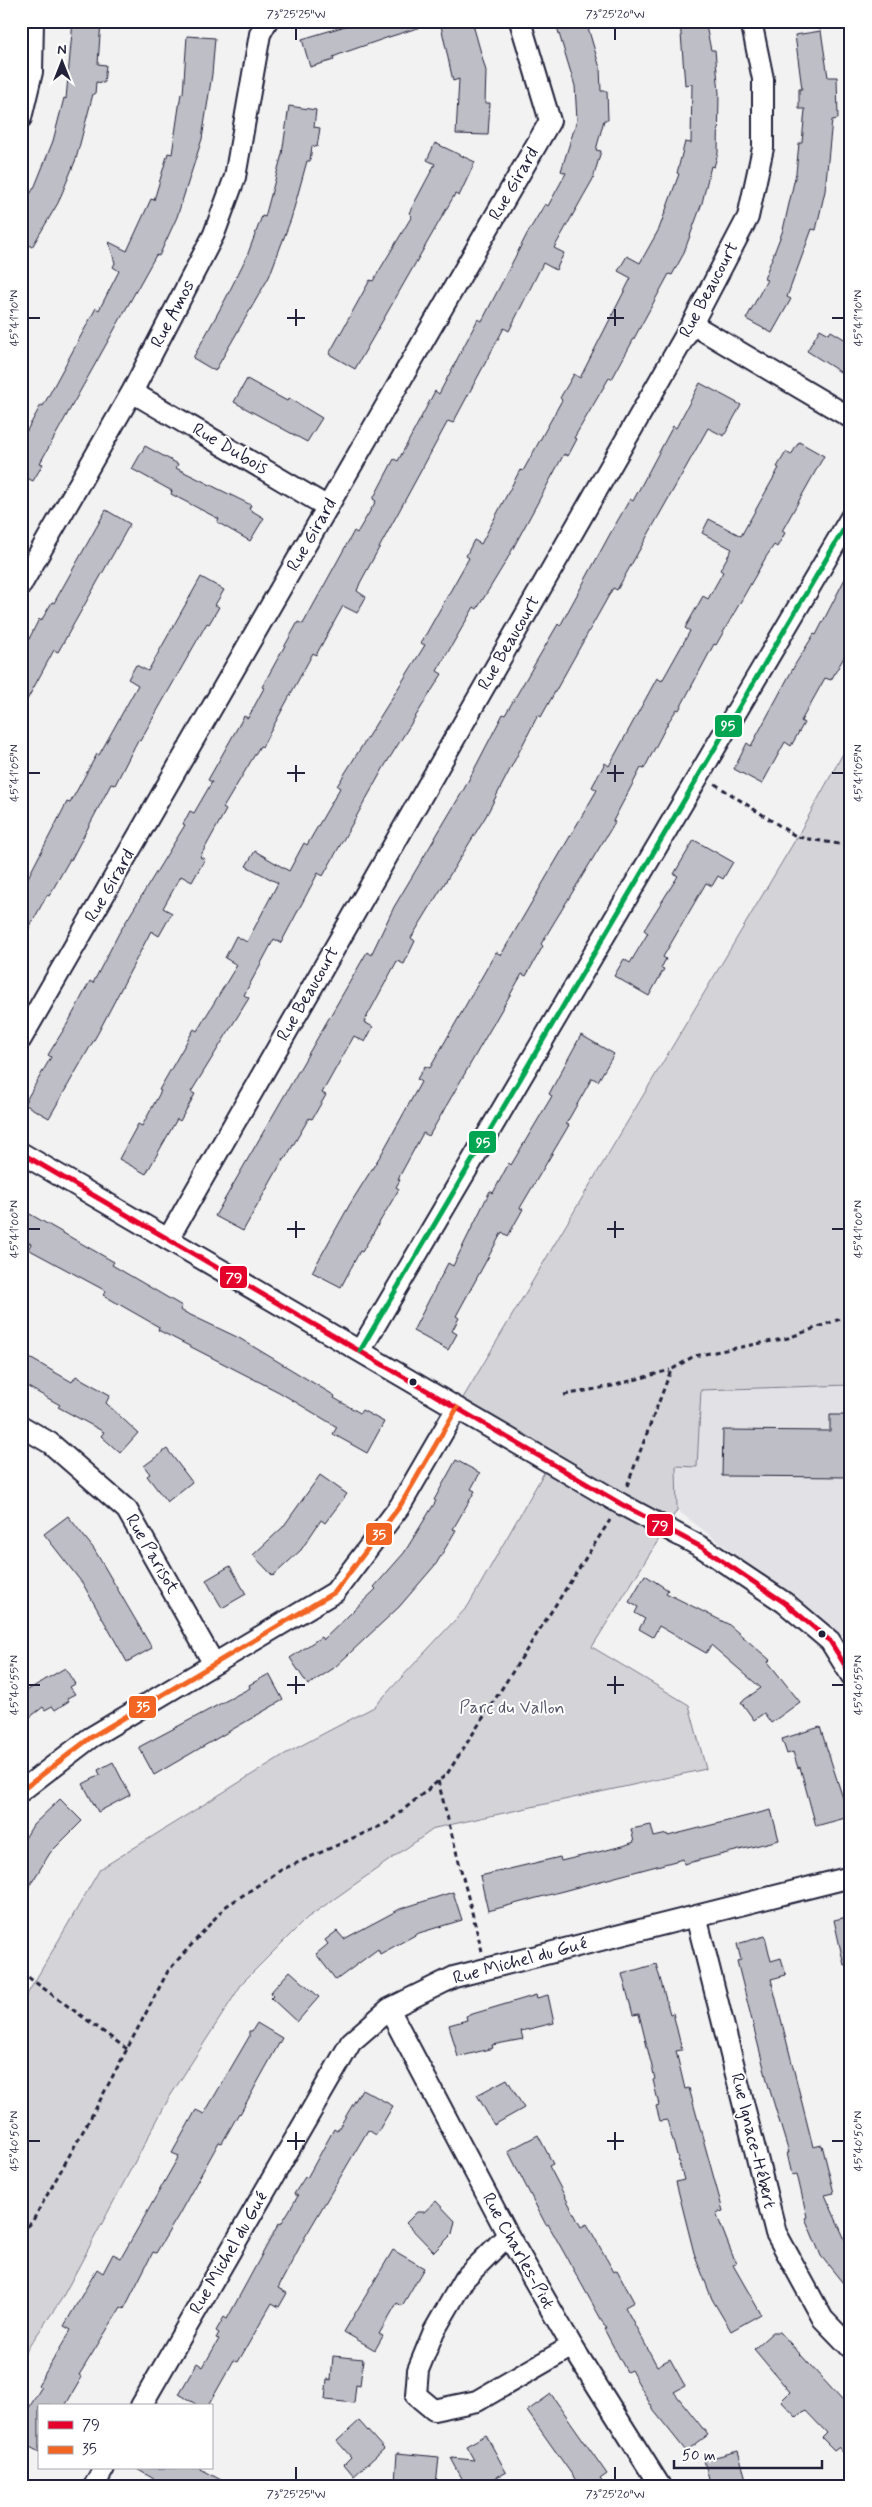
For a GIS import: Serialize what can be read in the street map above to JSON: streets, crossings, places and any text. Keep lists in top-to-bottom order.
{
  "streets": {
    "street": [
      "Rue Girard",
      "Rue Beaucourt",
      "Rue Amos",
      "Rue Dubois",
      "Rue Parisot",
      "Rue Michel du Gué",
      "Rue Ignace-Hébert",
      "Rue Charles-Piot"
    ]
  },
  "crossings": [
    ["Rue Girard", "Rue Dubois"],
    ["Rue Amos", "Rue Dubois"],
    ["Rue Michel du Gué", "Rue Ignace-Hébert"],
    ["Rue Michel du Gué", "Rue Charles-Piot"]
  ],
  "parks": ["Parc du Vallon"],
  "lines": ["transit line 95", "transit line 79", "transit line 35"],
  "legend": ["79", "35"],
  "scale_bar": "50 m",
  "north": "top",
  "coordinates": [
    "73°25'25\"W",
    "73°25'20\"W",
    "45°41'10\"N",
    "45°41'05\"N",
    "45°41'00\"N",
    "45°40'55\"N",
    "45°40'50\"N"
  ]
}
